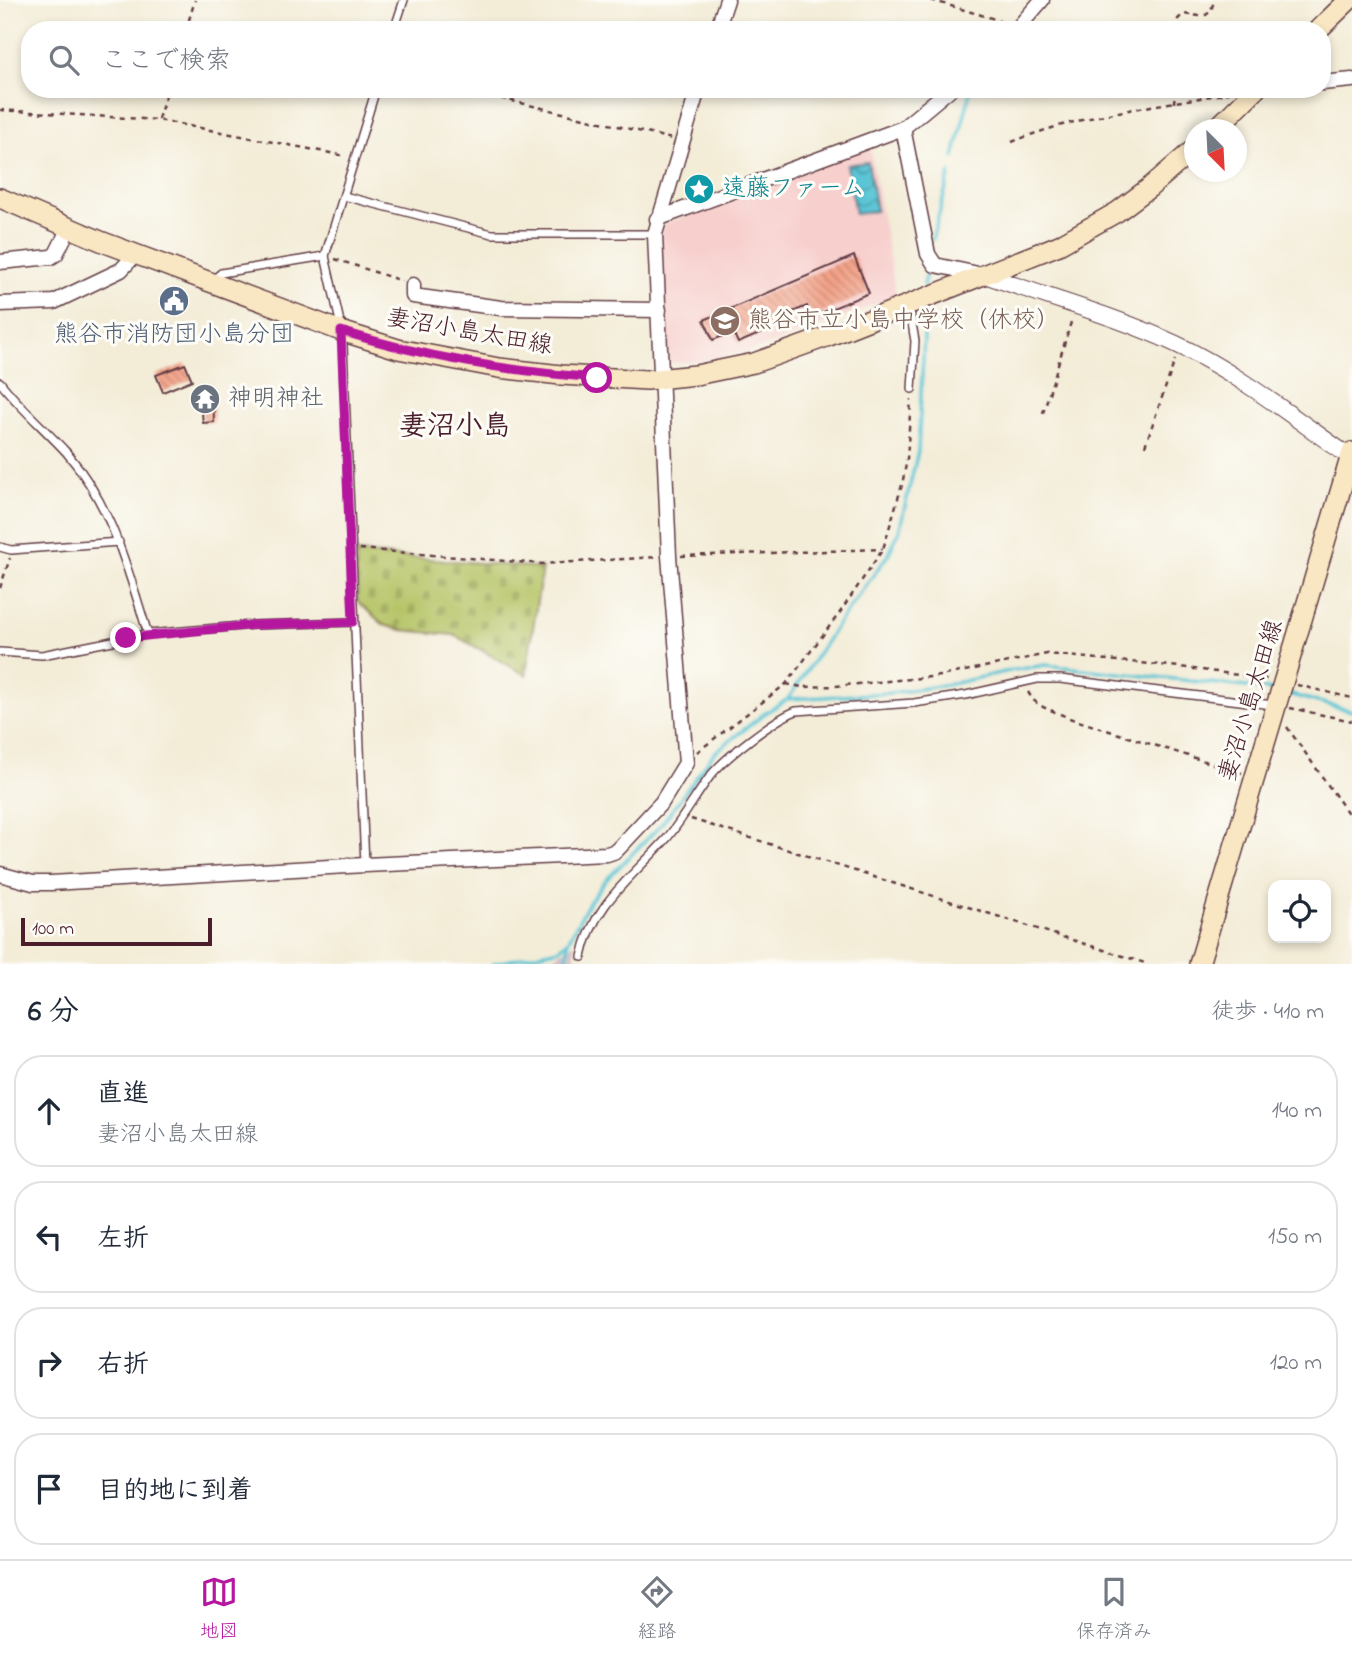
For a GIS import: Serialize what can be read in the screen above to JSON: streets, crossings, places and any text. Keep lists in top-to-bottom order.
{
  "streets": {
    "main road": ["妻沼小島太田線"]
  },
  "districts": ["妻沼小島"],
  "places": {
    "place": ["遠藤ファーム"],
    "public building": ["熊谷市消防団小島分団"],
    "school or university": ["熊谷市立小島中学校（休校）"],
    "temple": ["神明神社"]
  },
  "scale_bar": "100 m",
  "north": "bottom right",
  "page": {
    "search": "ここで検索",
    "scale": "100 m",
    "heading": ["6 分", "徒歩 · 410 m"],
    "list": [
      ["直進", "妻沼小島太田線", "140 m"],
      ["左折", "150 m"],
      ["右折", "120 m"],
      "目的地に到着"
    ],
    "nav": ["地図", "経路", "保存済み"]
  }
}
